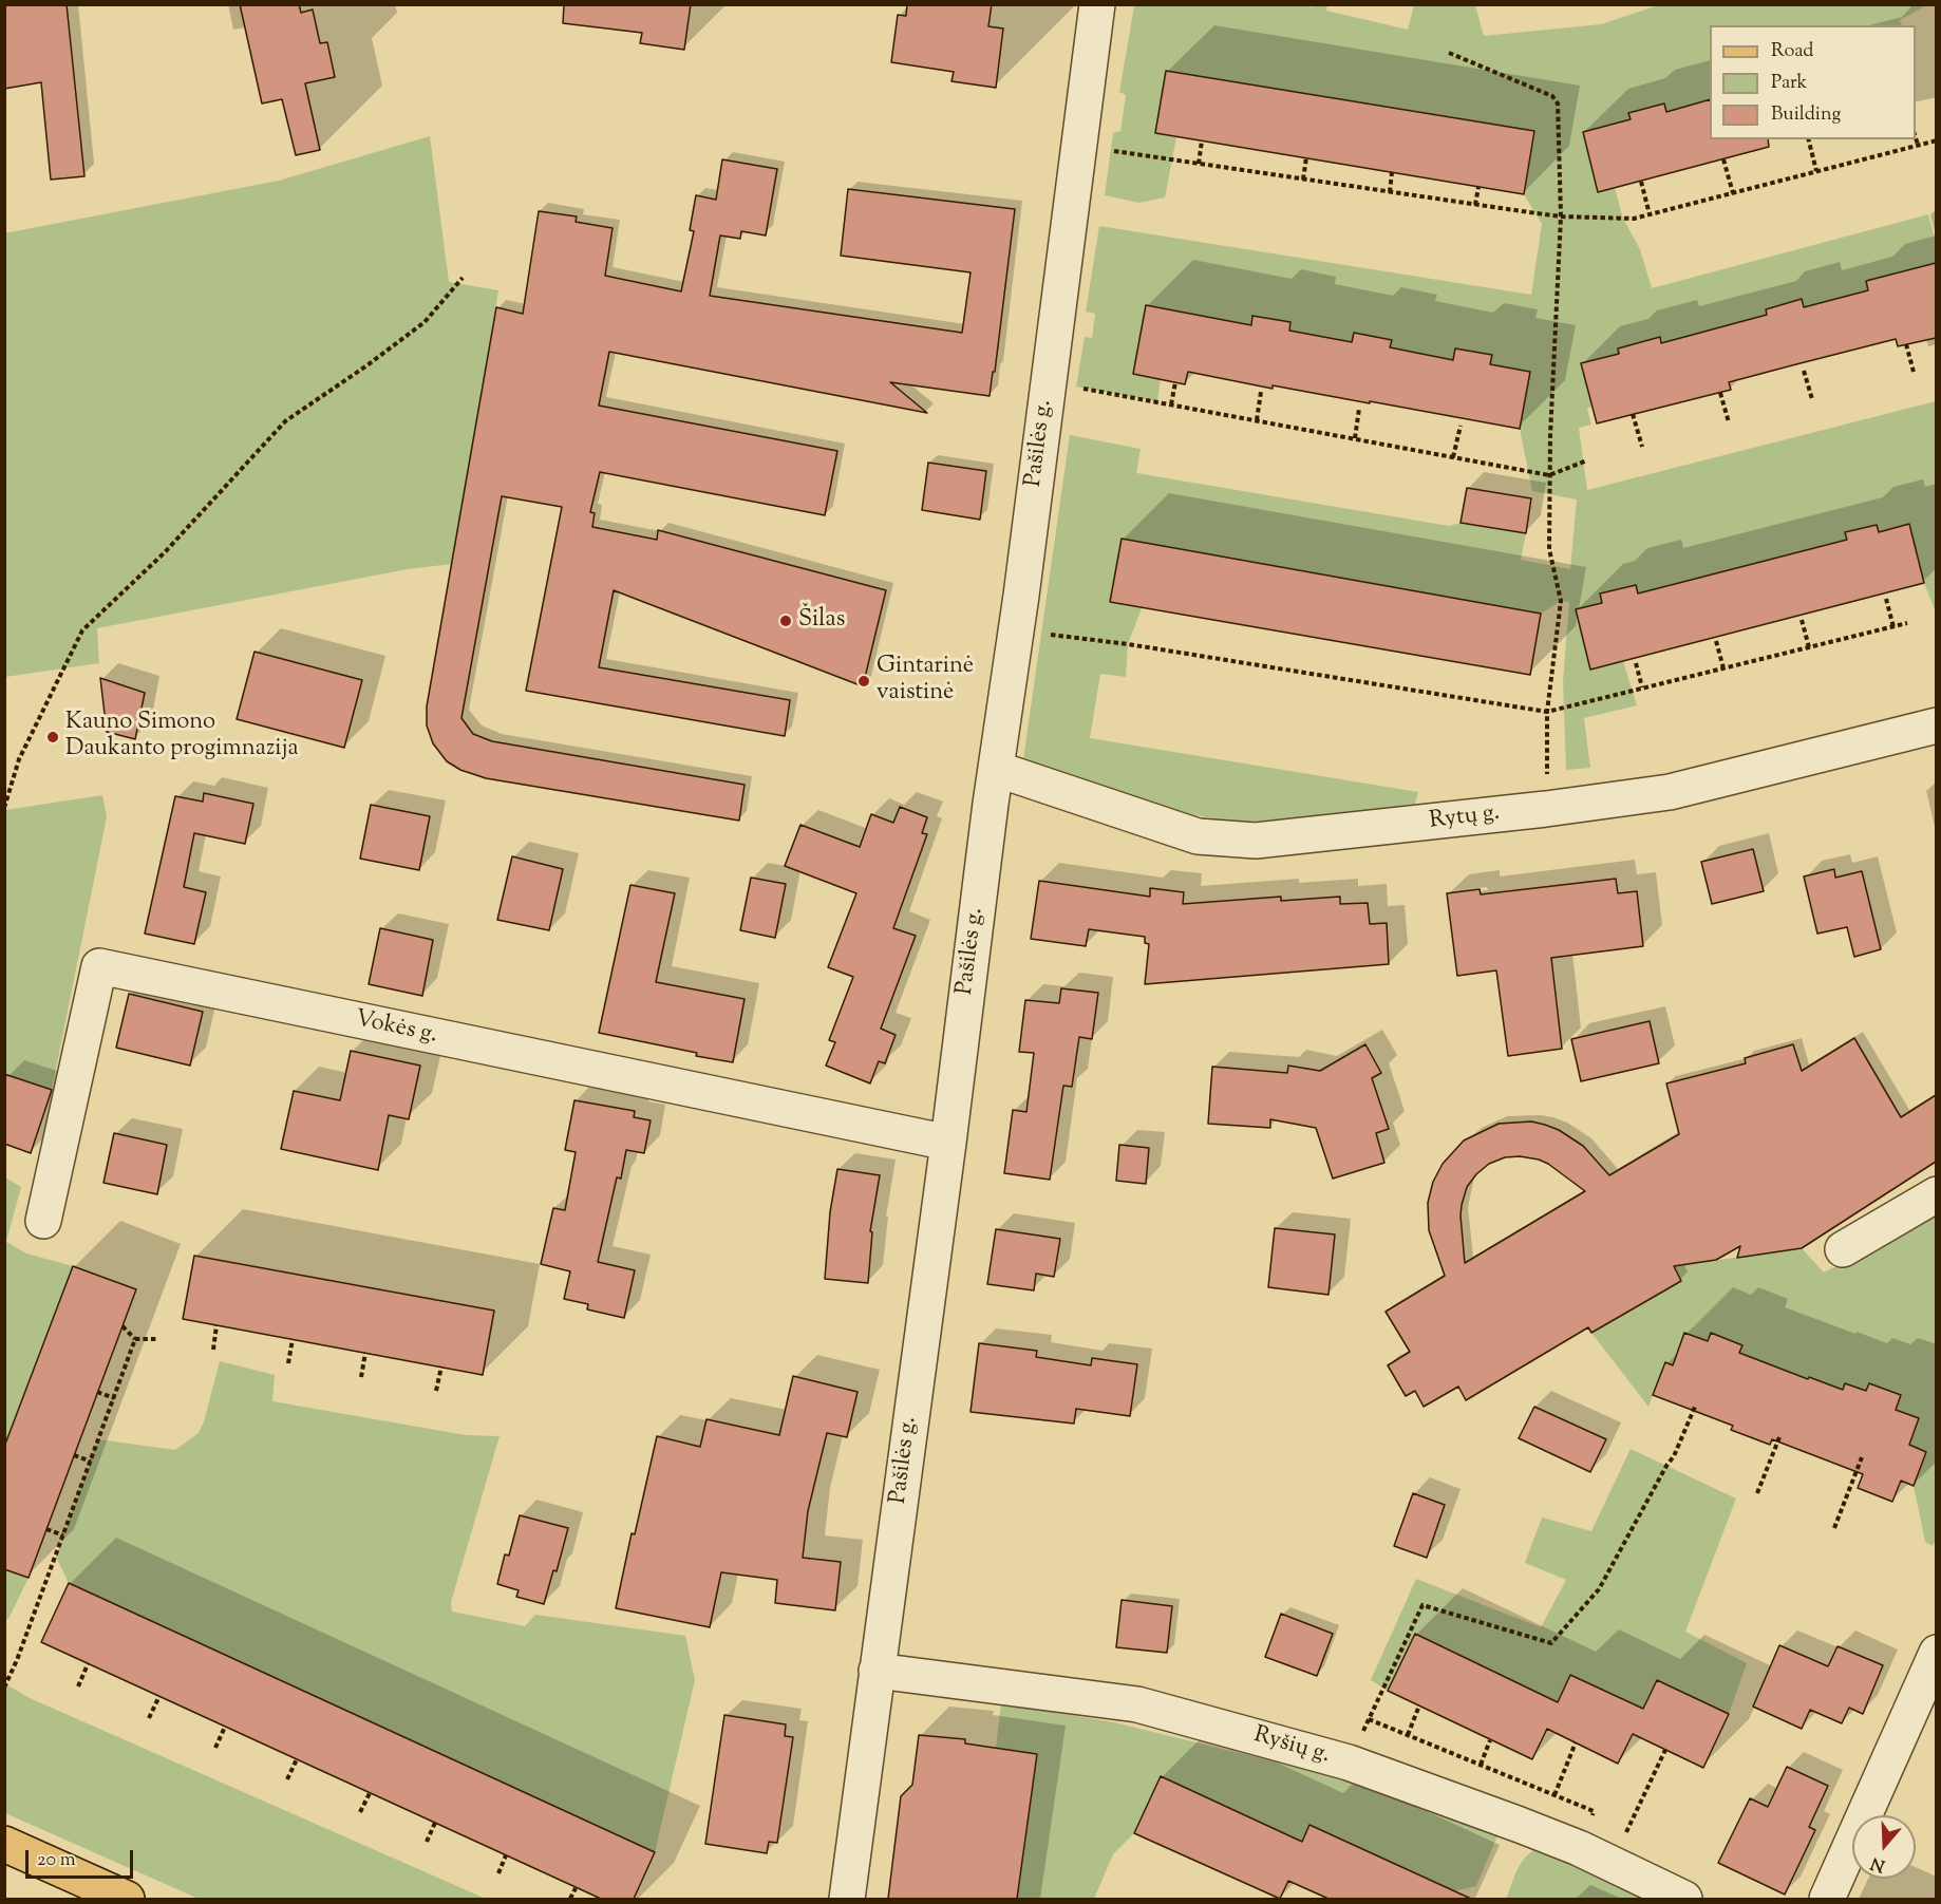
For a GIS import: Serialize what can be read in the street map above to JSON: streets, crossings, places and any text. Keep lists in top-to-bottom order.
{
  "streets": {
    "street": [
      "Pašilės g.",
      "Rytų g.",
      "Vokės g.",
      "Ryšių g."
    ]
  },
  "crossings": [
    ["Pašilės g.", "Rytų g."],
    ["Pašilės g.", "Vokės g."],
    ["Pašilės g.", "Ryšių g."]
  ],
  "places": ["Šilas", "Gintarinė vaistinė", "Kauno Simono Daukanto progimnazija"],
  "legend": ["Road", "Park", "Building"],
  "scale_bar": "20 m",
  "north": "bottom"
}
